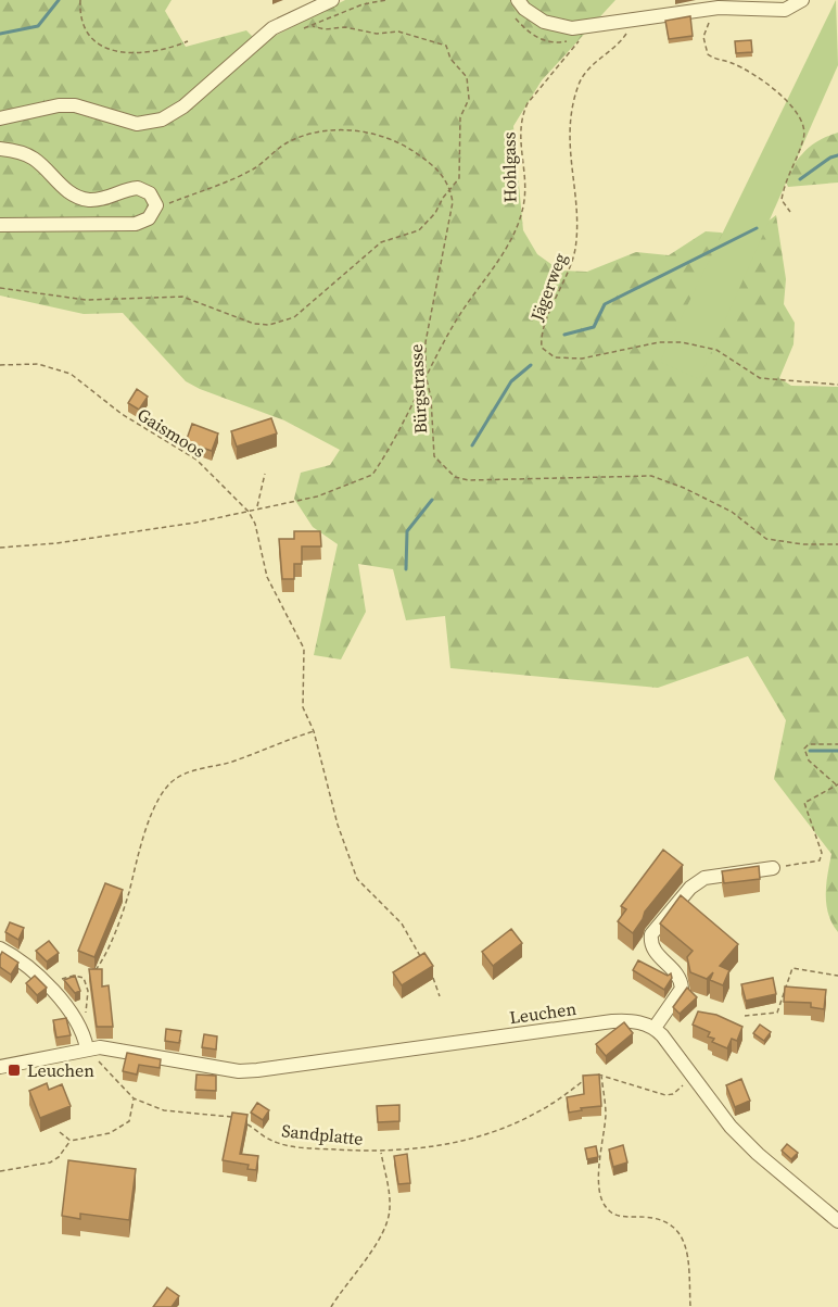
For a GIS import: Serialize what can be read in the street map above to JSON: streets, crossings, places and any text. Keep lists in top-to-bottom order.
{
  "streets": {
    "street": ["Leuchen"],
    "path": [
      "Hohlgass",
      "Jägerweg",
      "Bürgstrasse",
      "Gaismoos",
      "Sandplatte"
    ]
  },
  "crossings": [
    ["Hohlgass", "Bürgstrasse"],
    ["Hohlgass", "Gaismoos"]
  ],
  "places": {
    "transit": ["Leuchen"]
  }
}
